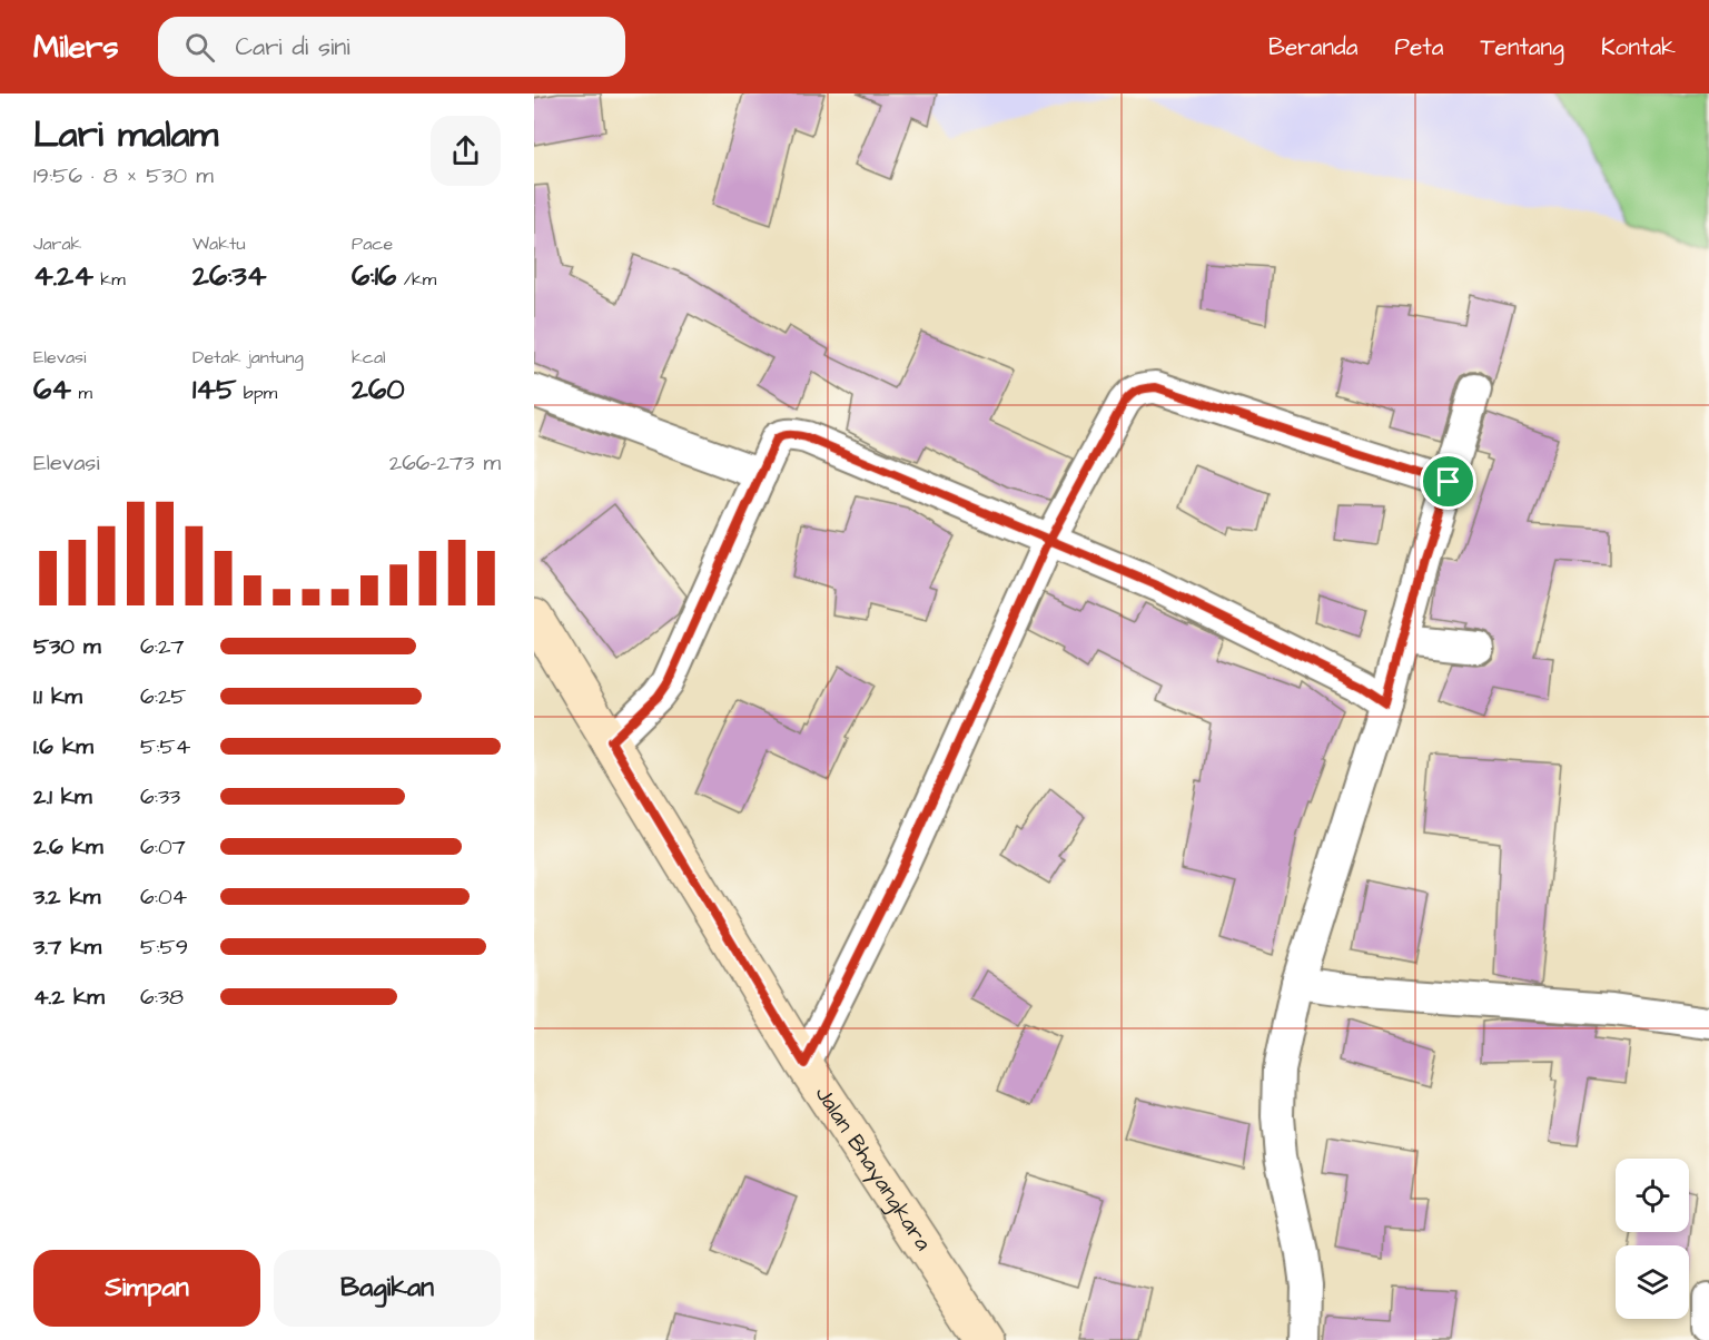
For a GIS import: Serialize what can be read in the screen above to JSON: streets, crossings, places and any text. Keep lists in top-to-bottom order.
{
  "streets": {
    "main road": ["Jalan Bhayangkara"]
  },
  "page": {
    "header": "Milers",
    "search": "Cari di sini",
    "nav": [
      "Beranda",
      "Peta",
      "Tentang",
      "Kontak"
    ],
    "heading": ["Lari malam", "19:56 · 8 × 530 m"],
    "stats": [
      ["Jarak", "4.24 km"],
      ["Waktu", "26:34"],
      ["Pace", "6:16 /km"],
      ["Elevasi", "64 m"],
      ["Detak jantung", "145 bpm"],
      ["kcal", "260"]
    ],
    "chart": ["Elevasi", "266–273 m"],
    "list": [
      {
        "name": "530 m",
        "note": "6:27"
      },
      {
        "name": "1.1 km",
        "note": "6:25"
      },
      {
        "name": "1.6 km",
        "note": "5:54"
      },
      {
        "name": "2.1 km",
        "note": "6:33"
      },
      {
        "name": "2.6 km",
        "note": "6:07"
      },
      {
        "name": "3.2 km",
        "note": "6:04"
      },
      {
        "name": "3.7 km",
        "note": "5:59"
      },
      {
        "name": "4.2 km",
        "note": "6:38"
      }
    ],
    "buttons": ["Simpan", "Bagikan"]
  }
}
